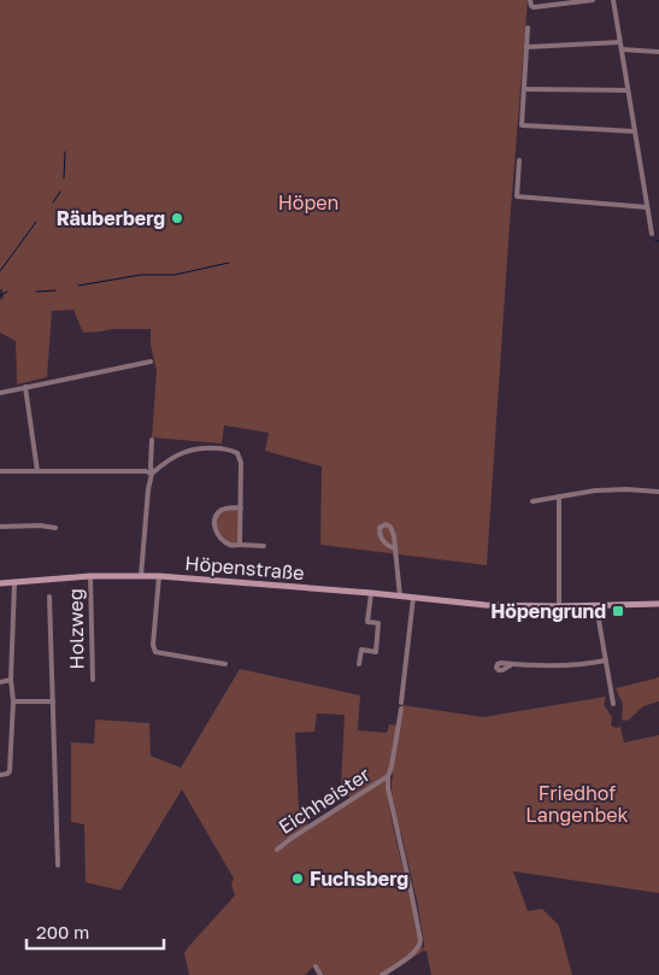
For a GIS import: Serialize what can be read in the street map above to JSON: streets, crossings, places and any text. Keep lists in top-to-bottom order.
{
  "streets": {
    "main road": ["Höpenstraße"],
    "street": ["Holzweg", "Eichheister"]
  },
  "crossings": [
    ["Höpenstraße", "Holzweg"]
  ],
  "parks": ["Höpen", "Friedhof Langenbek"],
  "places": {
    "other": ["Räuberberg", "Fuchsberg"],
    "transit": ["Höpengrund"]
  },
  "scale_bar": "200 m"
}
